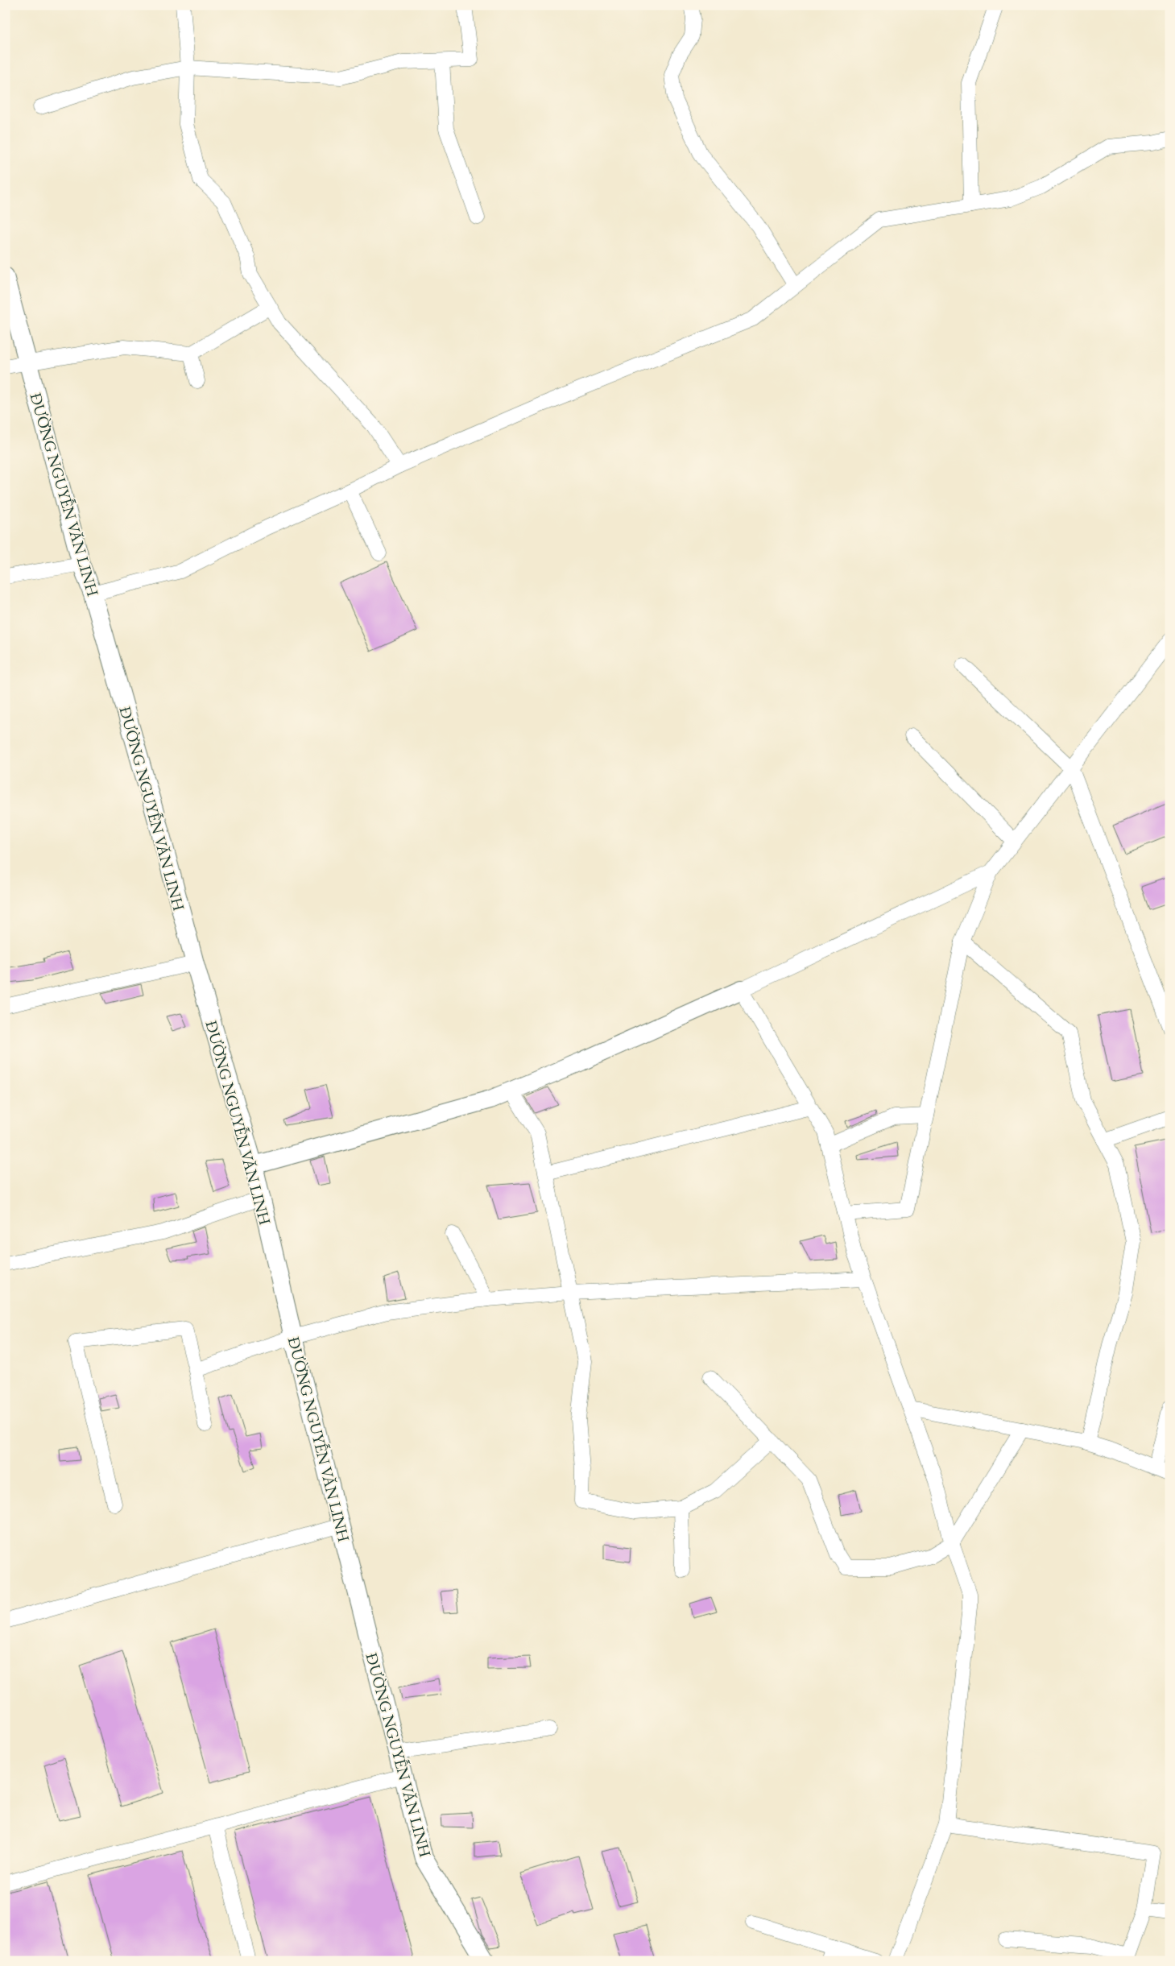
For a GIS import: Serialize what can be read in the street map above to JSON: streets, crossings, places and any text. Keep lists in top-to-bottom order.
{
  "streets": {
    "street": ["ĐƯỜNG NGUYỄN VĂN LINH"]
  }
}
